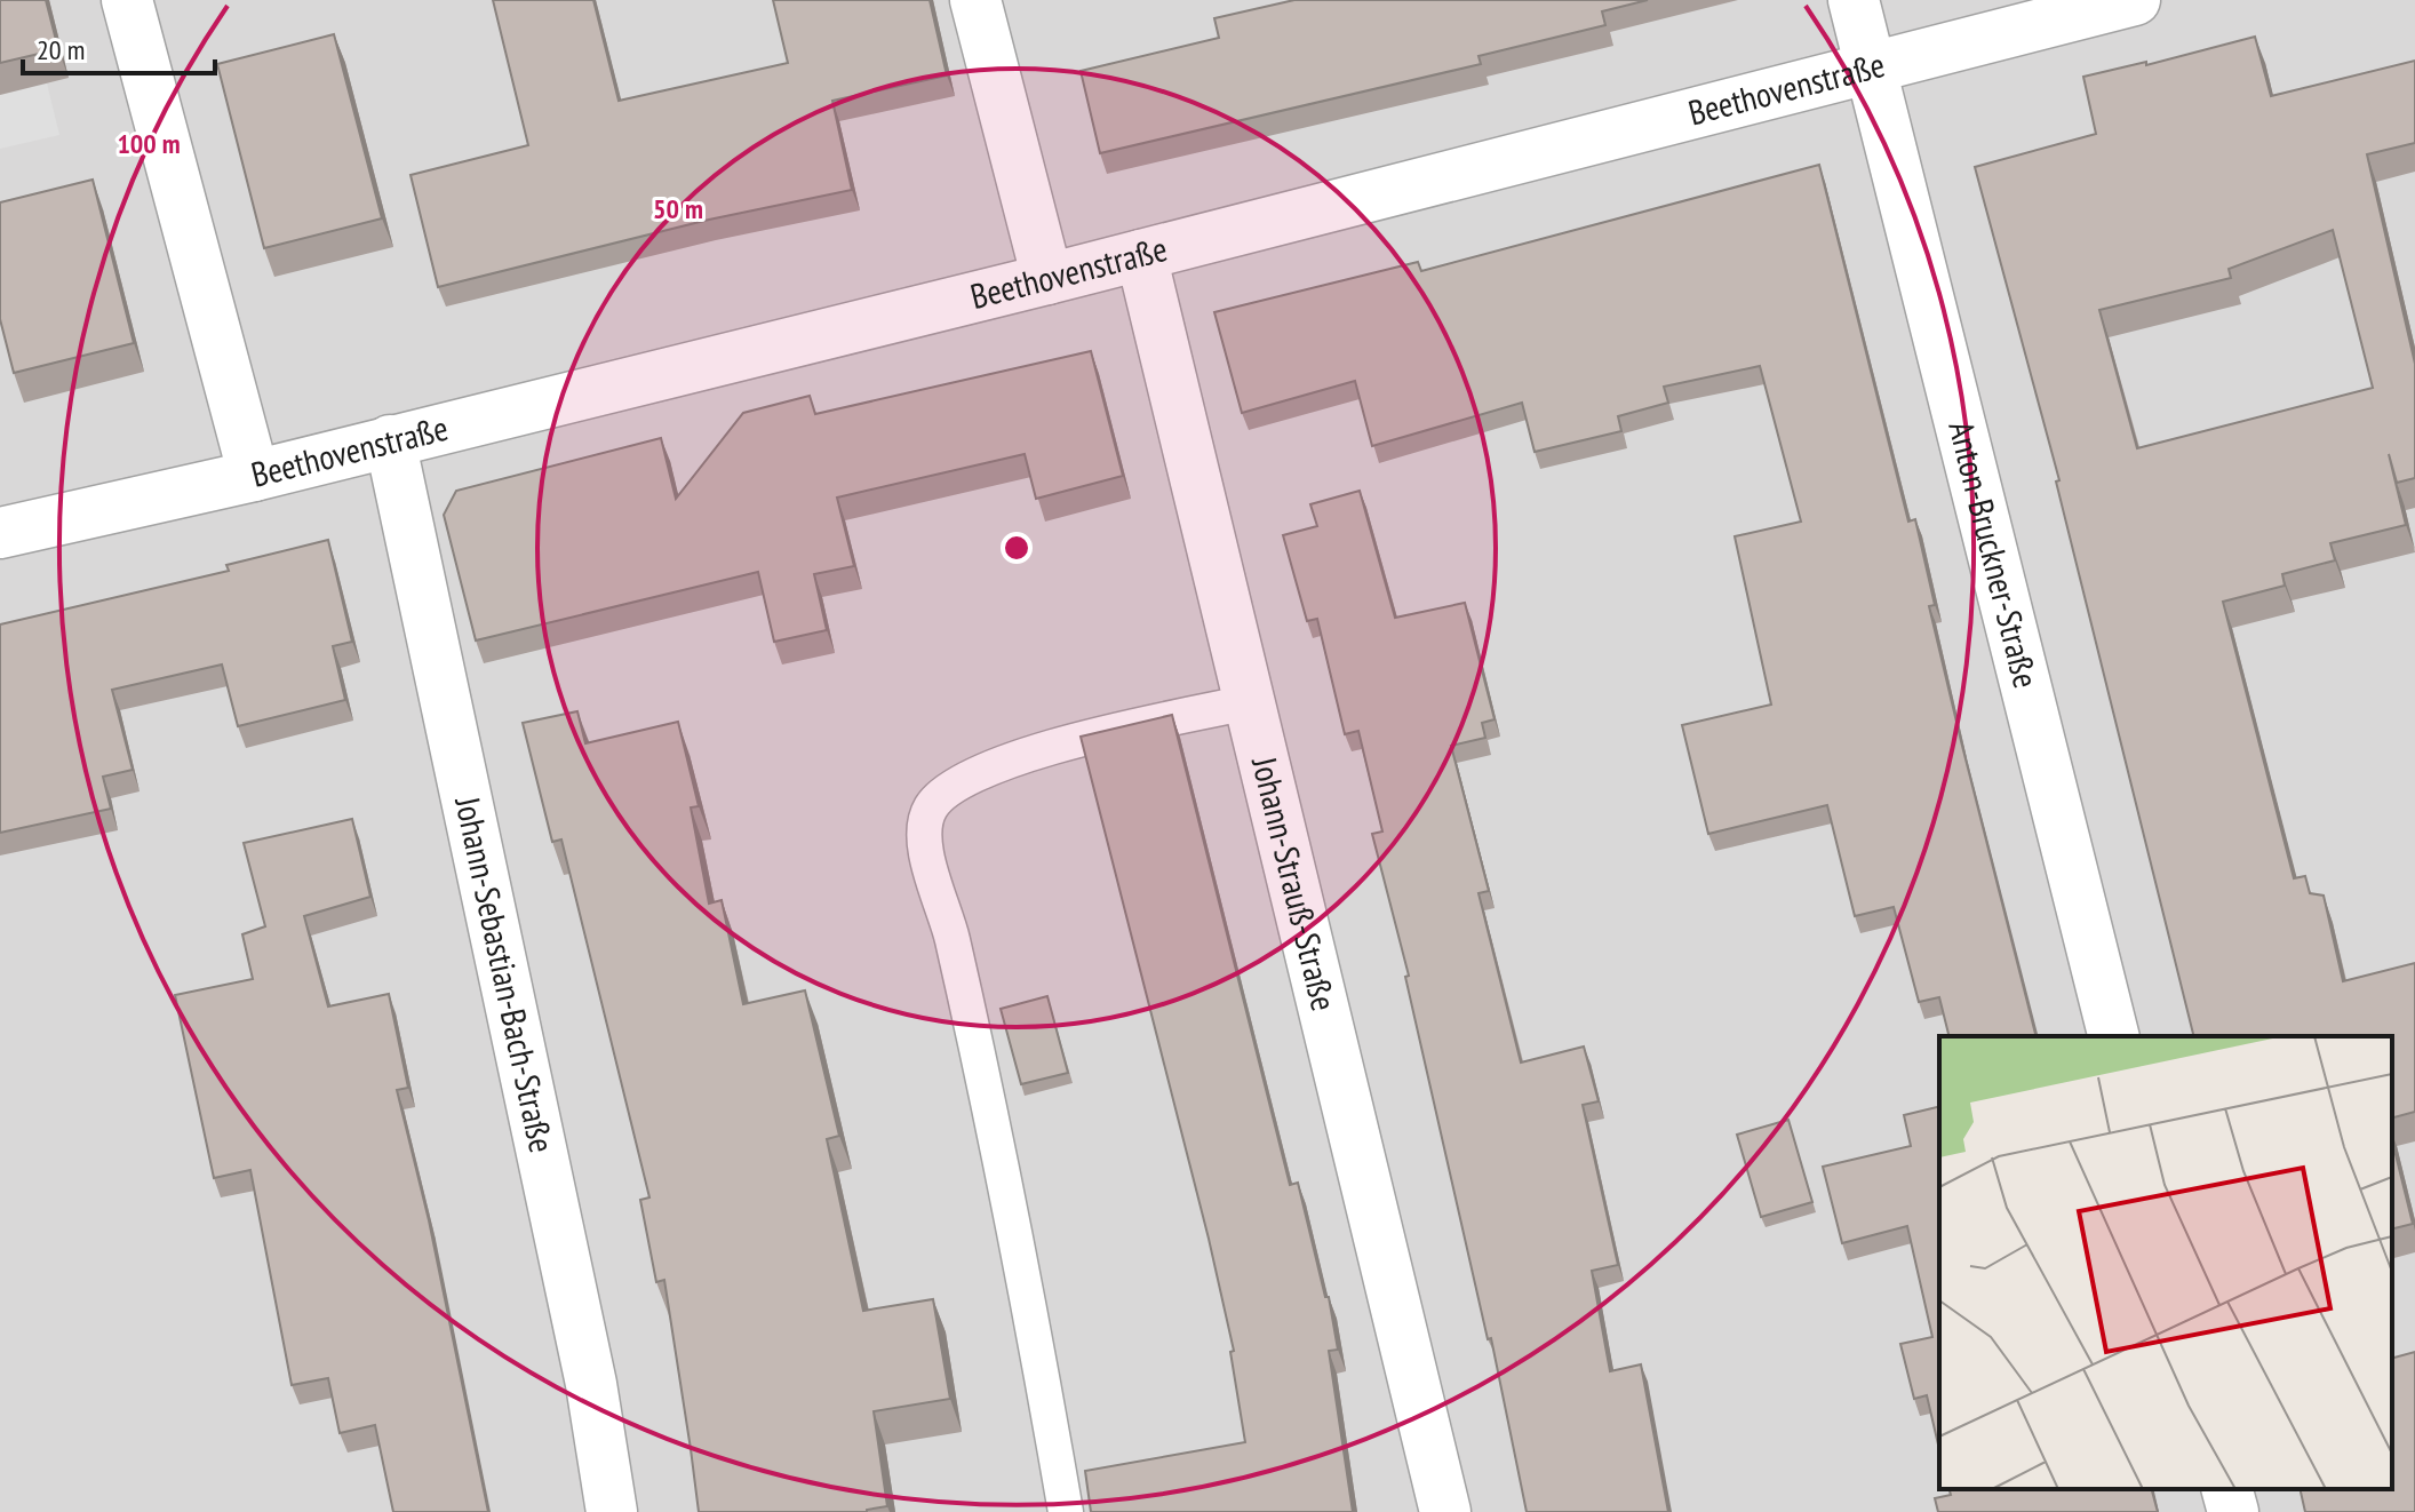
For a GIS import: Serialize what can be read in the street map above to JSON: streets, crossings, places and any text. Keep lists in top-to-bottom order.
{
  "streets": {
    "street": [
      "Beethovenstraße",
      "Anton-Bruckner-Straße",
      "Johann-Strauß-Straße",
      "Johann-Sebastian-Bach-Straße"
    ]
  },
  "crossings": [
    ["Beethovenstraße", "Anton-Bruckner-Straße"],
    ["Beethovenstraße", "Johann-Strauß-Straße"],
    ["Beethovenstraße", "Johann-Sebastian-Bach-Straße"]
  ],
  "scale_bar": "20 m",
  "rings": ["100 m", "50 m"]
}
